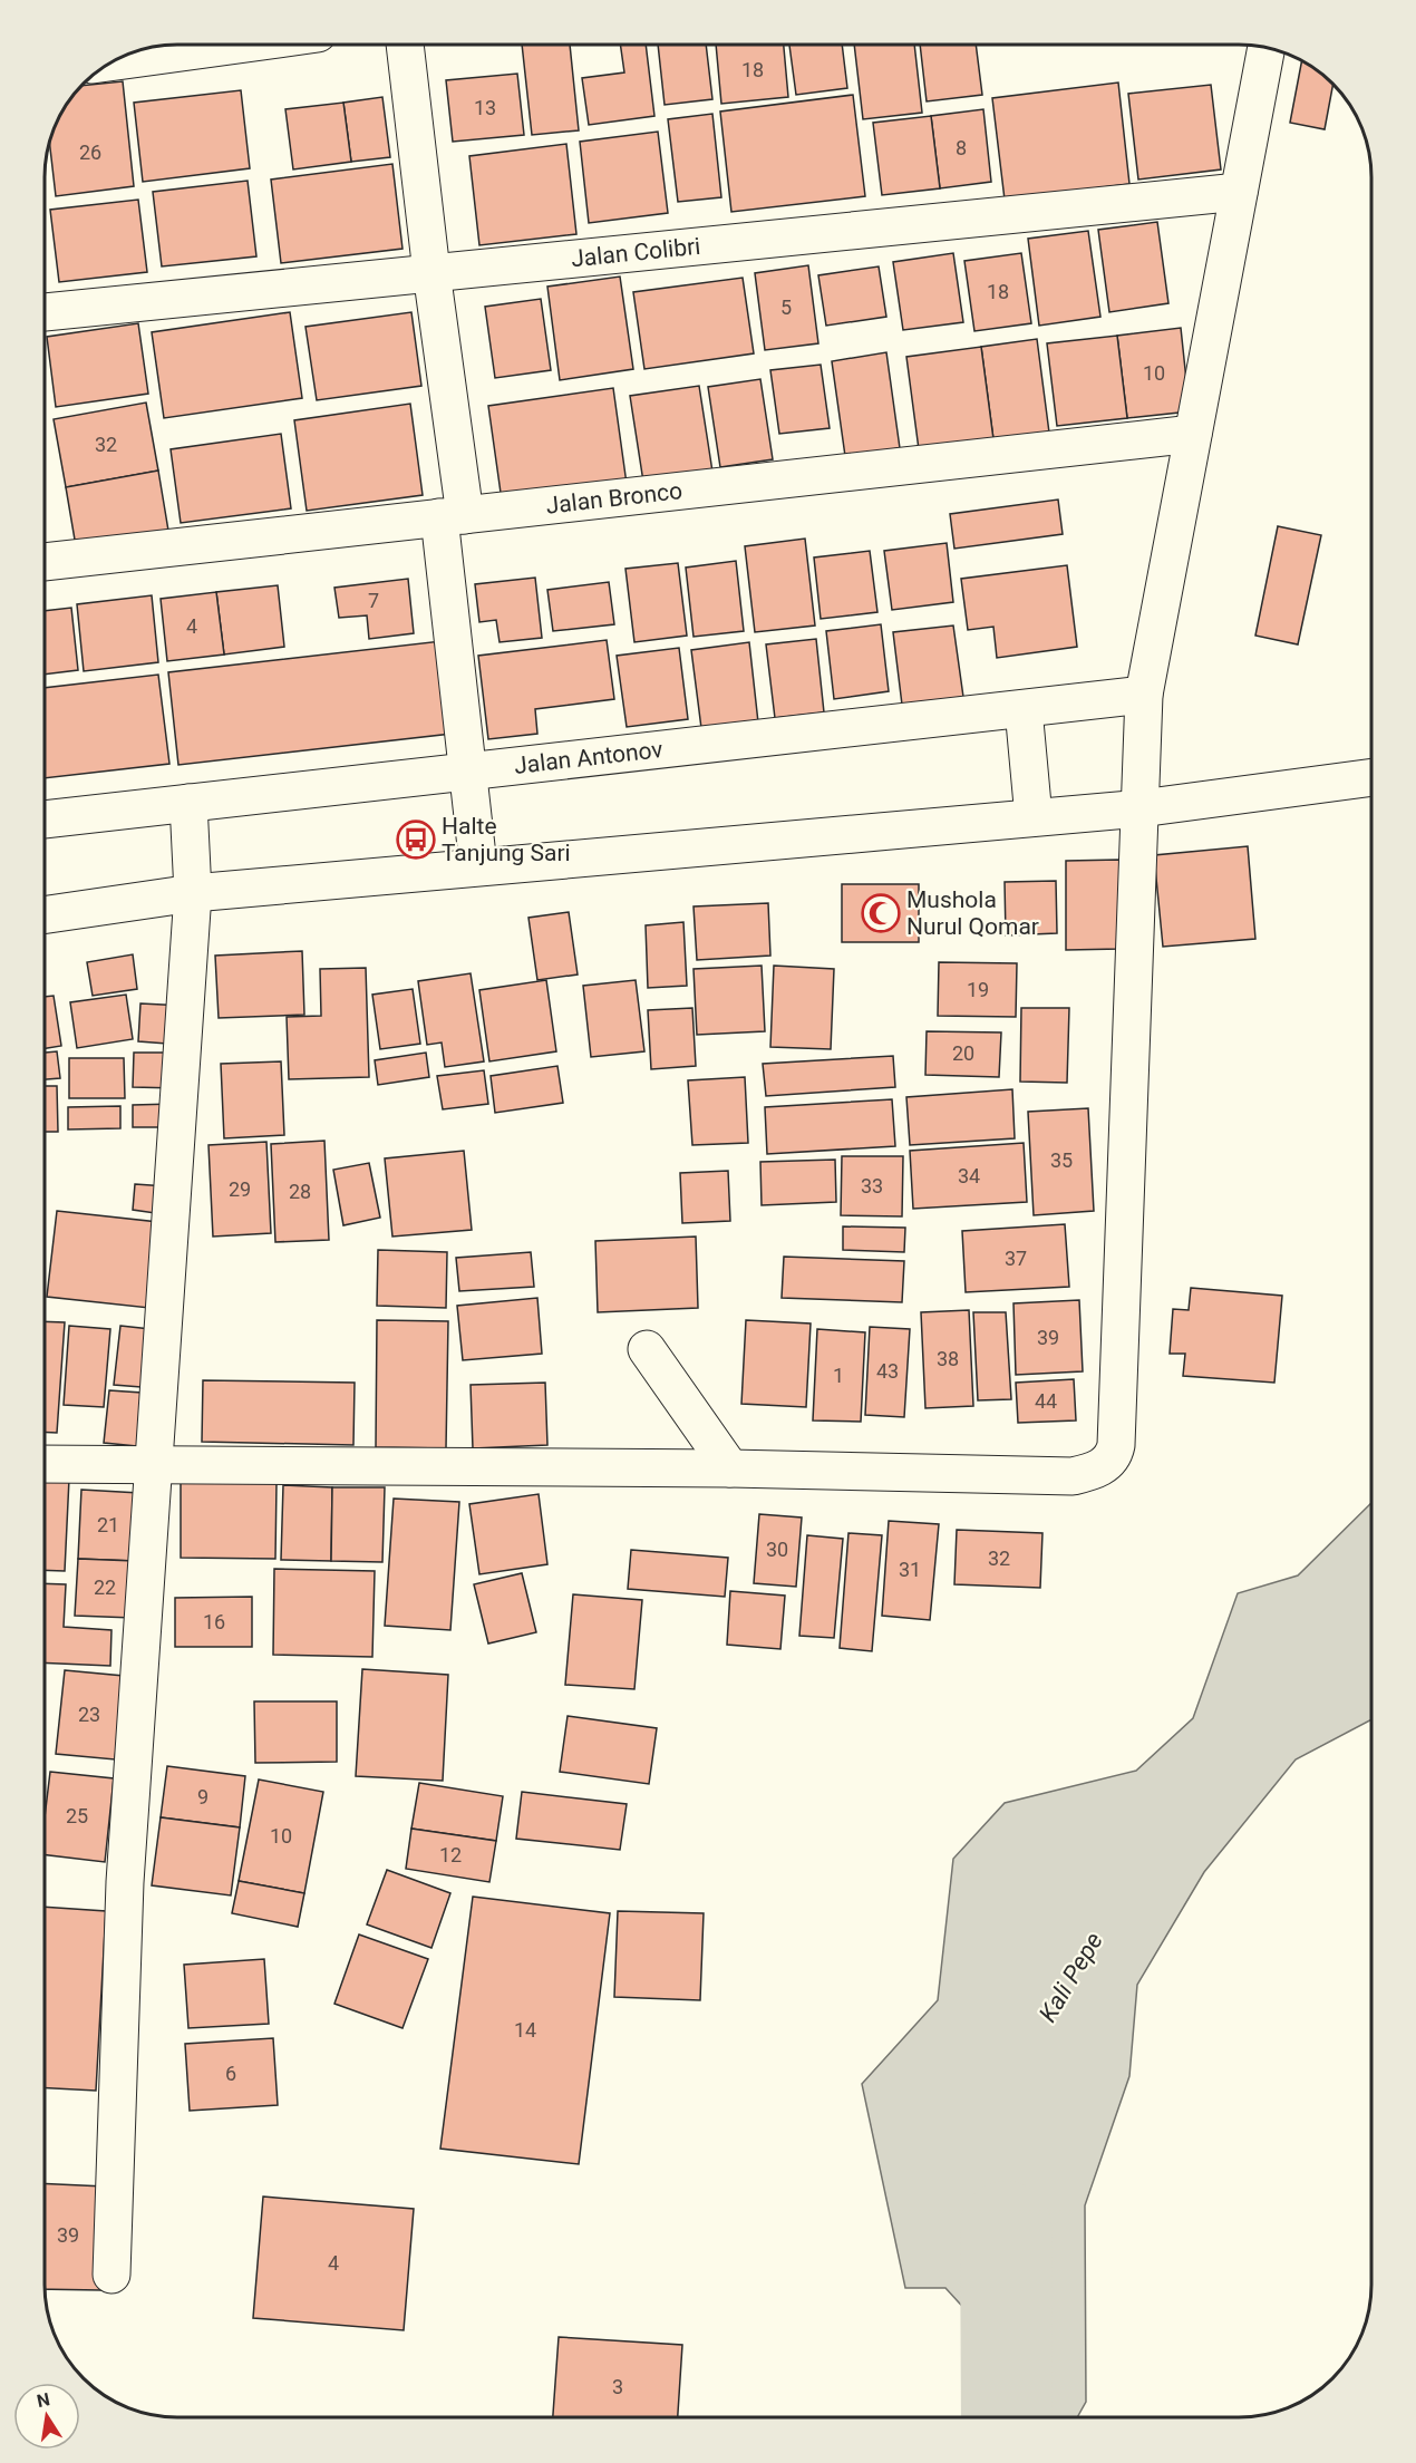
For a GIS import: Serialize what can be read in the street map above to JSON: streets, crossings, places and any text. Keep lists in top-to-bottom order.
{
  "streets": {
    "street": ["Jalan Colibri", "Jalan Bronco", "Jalan Antonov"]
  },
  "water": ["Kali Pepe"],
  "places": {
    "bus stop": ["Halte Tanjung Sari"],
    "mosque": ["Mushola Nurul Qomar"]
  },
  "house_numbers": [
    "18",
    "13",
    "8",
    "26",
    "18",
    "5",
    "10",
    "32",
    "7",
    "4",
    "19",
    "20",
    "35",
    "34",
    "33",
    "29",
    "28",
    "37",
    "39",
    "38",
    "43",
    "1",
    "44",
    "21",
    "30",
    "32",
    "31",
    "22",
    "16",
    "23",
    "9",
    "25",
    "10",
    "12",
    "14",
    "6",
    "39",
    "4",
    "3"
  ],
  "north": "top"
}
